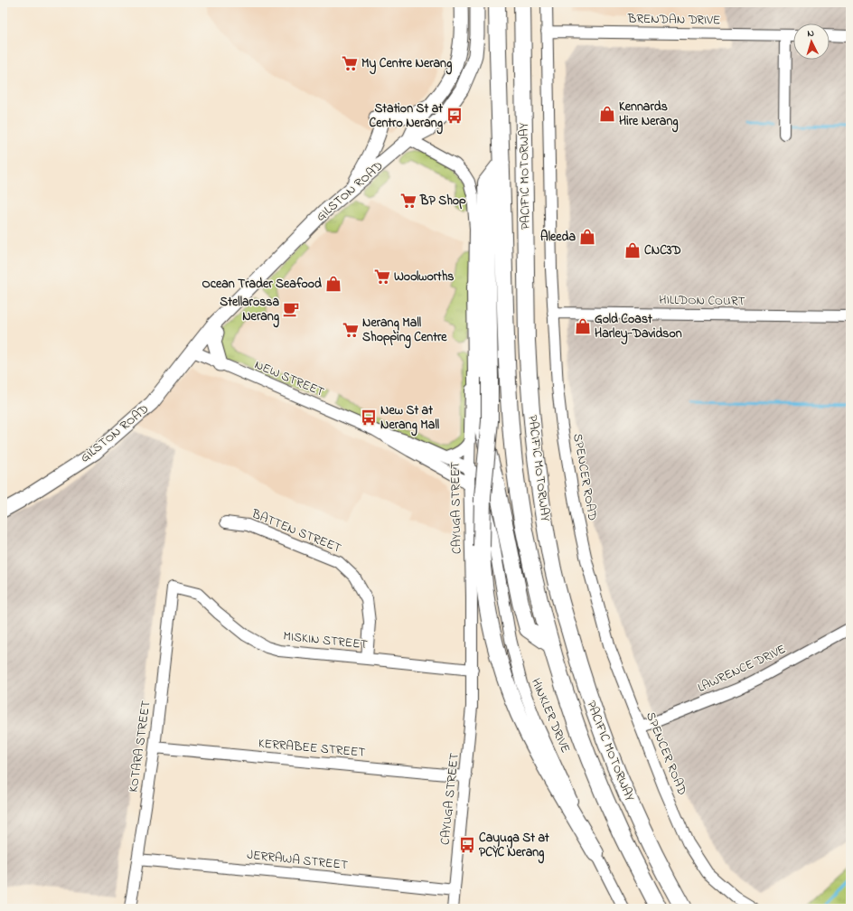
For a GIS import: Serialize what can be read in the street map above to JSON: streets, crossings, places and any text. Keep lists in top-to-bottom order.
{
  "streets": {
    "highway": ["PACIFIC MOTORWAY"],
    "main road": ["GILSTON ROAD"],
    "street": [
      "BRENDAN DRIVE",
      "HILLDON COURT",
      "NEW STREET",
      "SPENCER ROAD",
      "CAYUGA STREET",
      "BATTEN STREET",
      "MISKIN STREET",
      "LAWRENCE DRIVE",
      "HINKLER DRIVE",
      "KOTARA STREET",
      "KERRABEE STREET",
      "JERRAWA STREET"
    ]
  },
  "crossings": [
    ["BRENDAN DRIVE", "SPENCER ROAD"],
    ["GILSTON ROAD", "NEW STREET"],
    ["GILSTON ROAD", "CAYUGA STREET"],
    ["HILLDON COURT", "SPENCER ROAD"],
    ["NEW STREET", "CAYUGA STREET"],
    ["NEW STREET", "HINKLER DRIVE"],
    ["SPENCER ROAD", "LAWRENCE DRIVE"],
    ["CAYUGA STREET", "MISKIN STREET"],
    ["CAYUGA STREET", "HINKLER DRIVE"],
    ["CAYUGA STREET", "KERRABEE STREET"],
    ["CAYUGA STREET", "JERRAWA STREET"],
    ["BATTEN STREET", "MISKIN STREET"],
    ["MISKIN STREET", "KOTARA STREET"],
    ["KOTARA STREET", "KERRABEE STREET"],
    ["KOTARA STREET", "JERRAWA STREET"]
  ],
  "places": {
    "supermarket": [
      "My Centre Nerang",
      "BP Shop",
      "Woolworths",
      "Nerang Mall Shopping Centre"
    ],
    "shop": [
      "Kennards Hire Nerang",
      "Aleeda",
      "CNC3D",
      "Ocean Trader Seafood",
      "Gold Coast Harley-Davidson"
    ],
    "bus stop": ["Station St at Centro Nerang", "New St at Nerang Mall", "Cayuga St at PCYC Nerang"],
    "cafe": ["Stellarossa Nerang"]
  },
  "north": "top"
}
